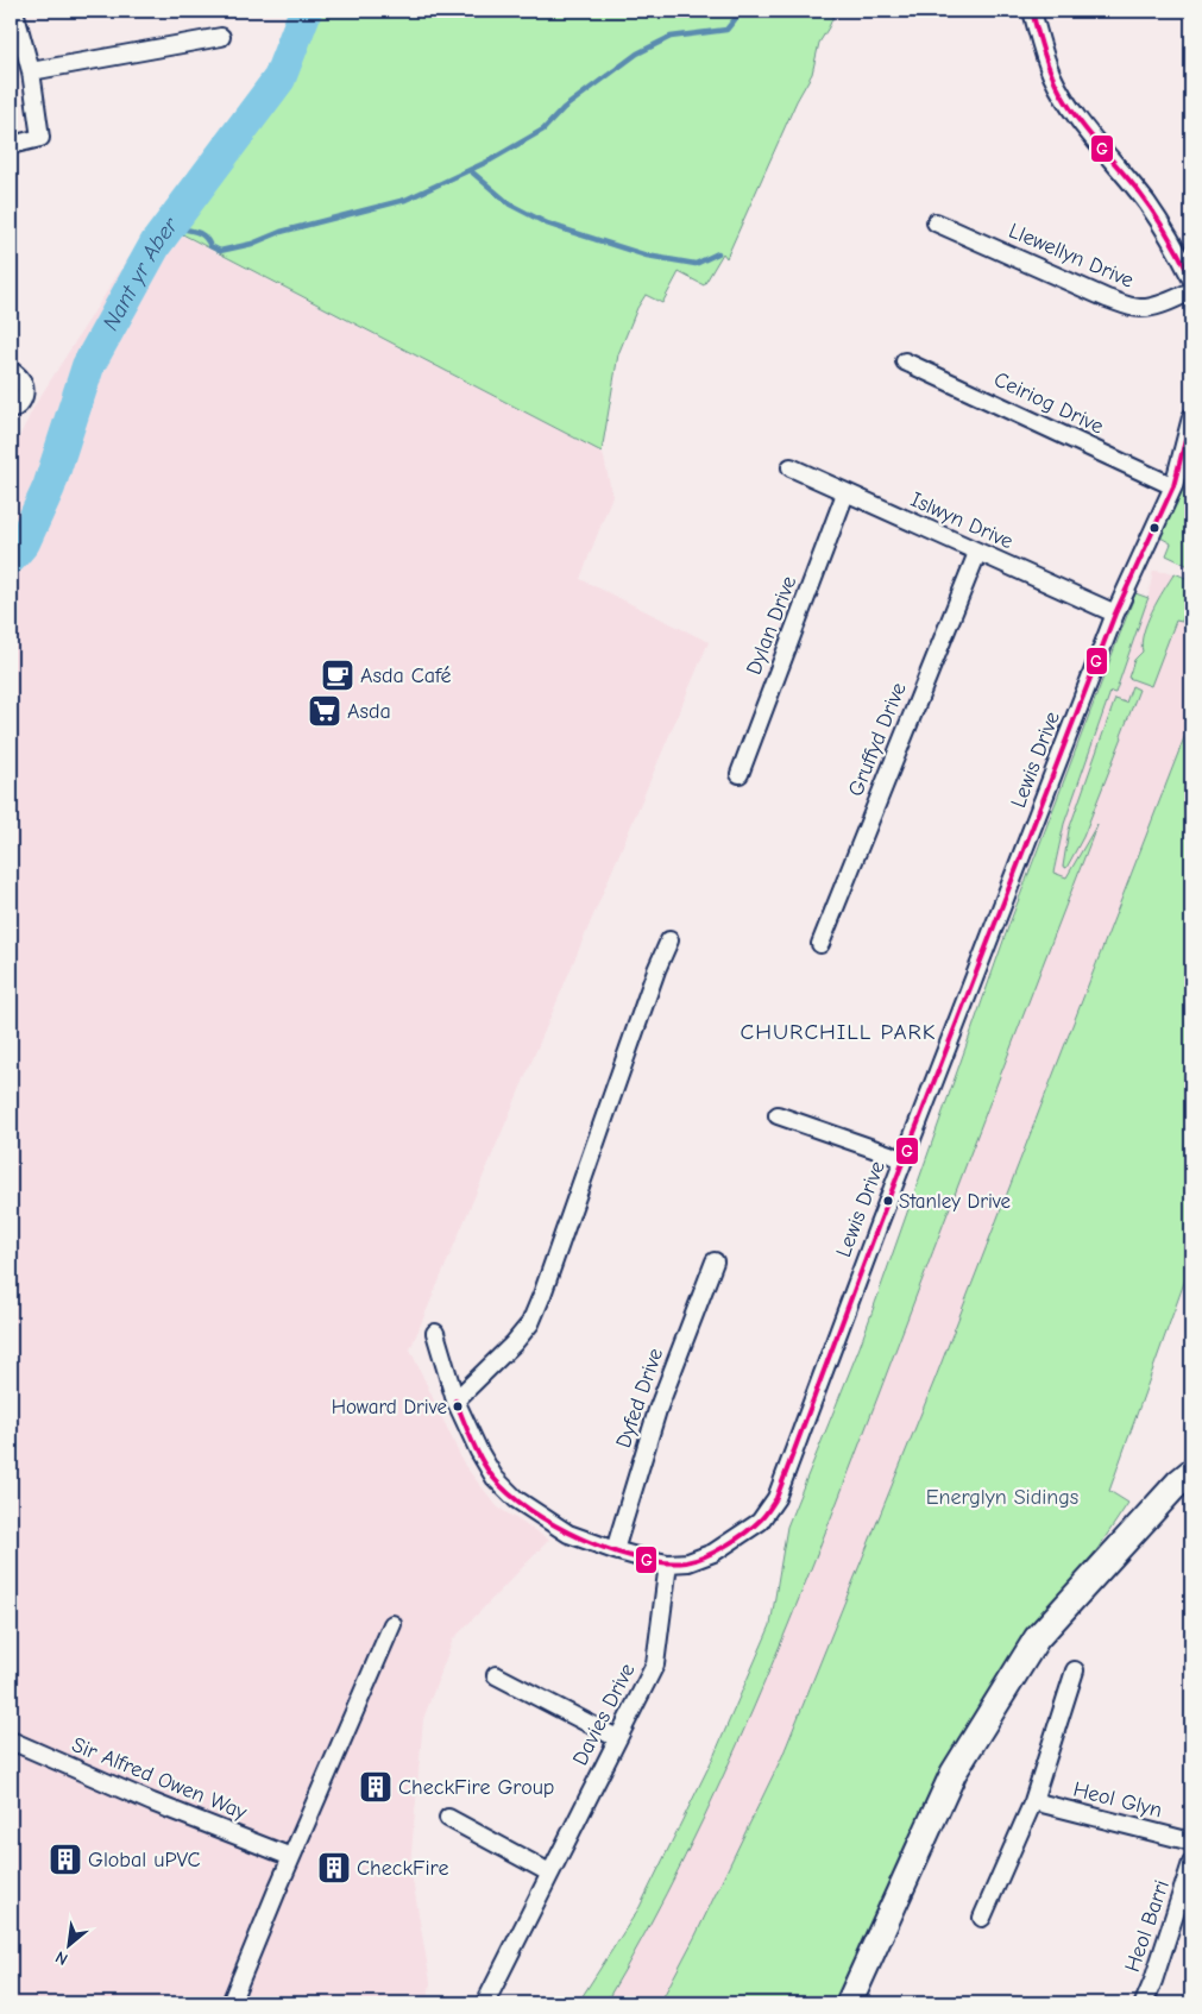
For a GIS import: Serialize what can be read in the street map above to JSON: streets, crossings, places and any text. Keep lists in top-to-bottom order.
{
  "streets": {
    "street": [
      "Llewellyn Drive",
      "Ceiriog Drive",
      "Islwyn Drive",
      "Dylan Drive",
      "Gruffyd Drive",
      "Lewis Drive",
      "Dyfed Drive",
      "Davies Drive",
      "Sir Alfred Owen Way",
      "Heol Glyn",
      "Heol Barri"
    ]
  },
  "crossings": [
    ["Ceiriog Drive", "Lewis Drive"],
    ["Islwyn Drive", "Dylan Drive"],
    ["Islwyn Drive", "Gruffyd Drive"],
    ["Islwyn Drive", "Lewis Drive"],
    ["Lewis Drive", "Dyfed Drive"],
    ["Lewis Drive", "Davies Drive"]
  ],
  "districts": ["CHURCHILL PARK"],
  "water": ["Nant yr Aber"],
  "parks": ["Energlyn Sidings"],
  "places": {
    "cafe": ["Asda Café"],
    "supermarket": ["Asda"],
    "other": ["Stanley Drive", "Howard Drive"],
    "building": ["CheckFire Group", "Global uPVC", "CheckFire"]
  },
  "lines": ["transit line G"],
  "north": "bottom left"
}
